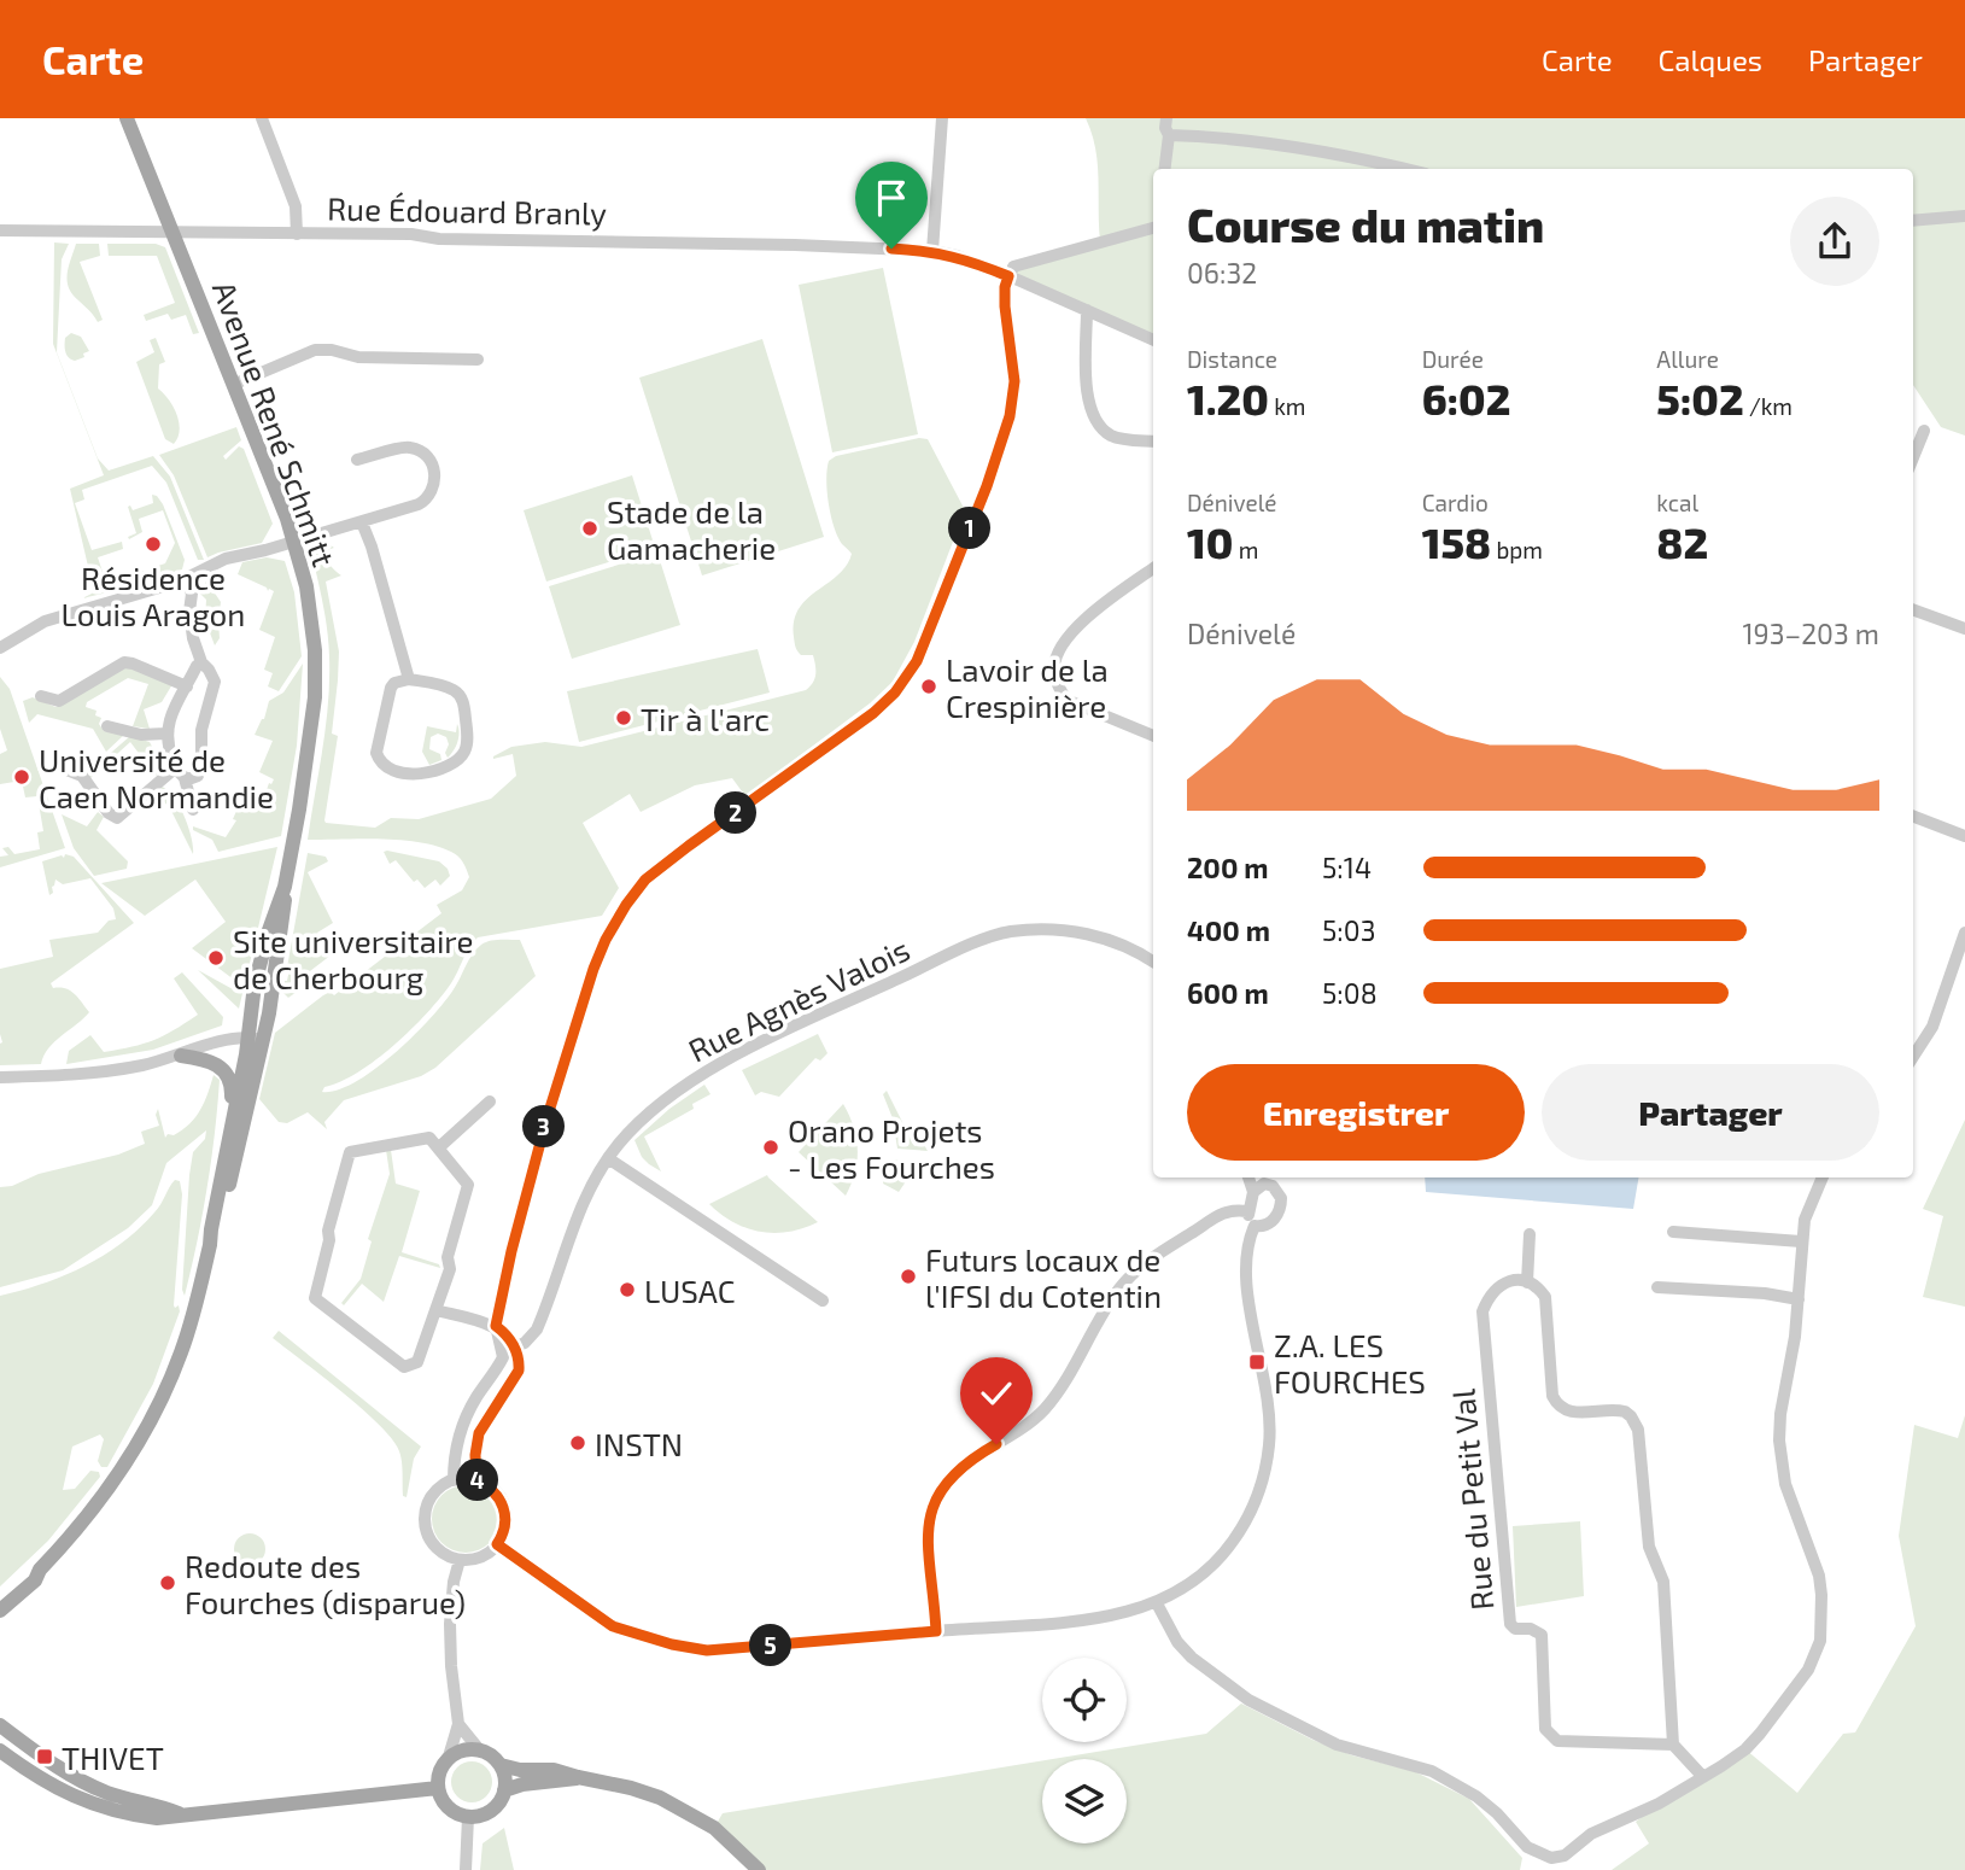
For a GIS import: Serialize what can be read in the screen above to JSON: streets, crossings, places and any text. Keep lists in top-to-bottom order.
{
  "streets": {
    "main road": ["Avenue René Schmitt"],
    "street": ["Rue Édouard Branly", "Rue Agnès Valois", "Rue du Petit Val"]
  },
  "crossings": [
    ["Rue Édouard Branly", "Avenue René Schmitt"]
  ],
  "places": {
    "other": [
      "Stade de la Gamacherie",
      "Résidence Louis Aragon",
      "Lavoir de la Crespinière",
      "Tir à l'arc",
      "Université de Caen Normandie",
      "Site universitaire de Cherbourg",
      "Orano Projets - Les Fourches",
      "Futurs locaux de l'IFSI du Cotentin",
      "LUSAC",
      "INSTN",
      "Redoute des Fourches (disparue)"
    ],
    "transit": ["Z.A. LES FOURCHES", "THIVET"]
  },
  "page": {
    "header": "Carte",
    "nav": ["Carte", "Calques", "Partager"],
    "heading": ["Course du matin", "06:32"],
    "stats": [
      ["Distance", "1.20 km"],
      ["Durée", "6:02"],
      ["Allure", "5:02 /km"],
      ["Dénivelé", "10 m"],
      ["Cardio", "158 bpm"],
      ["kcal", "82"]
    ],
    "pins": [
      "1",
      "2",
      "3",
      "4",
      "5"
    ],
    "chart": ["Dénivelé", "193–203 m"],
    "list": [
      {
        "name": "200 m",
        "note": "5:14"
      },
      {
        "name": "400 m",
        "note": "5:03"
      },
      {
        "name": "600 m",
        "note": "5:08"
      }
    ],
    "buttons": ["Enregistrer", "Partager"]
  }
}
